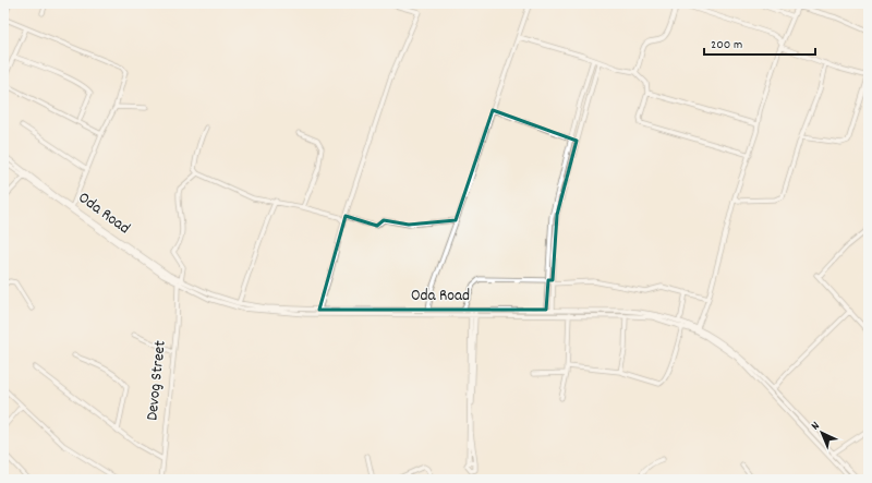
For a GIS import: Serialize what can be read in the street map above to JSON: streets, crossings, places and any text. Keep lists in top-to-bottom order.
{
  "streets": {
    "street": ["Oda Road", "Devog Street"]
  },
  "crossings": [
    ["Oda Road", "Devog Street"]
  ],
  "scale_bar": "200 m",
  "north": "top left"
}
